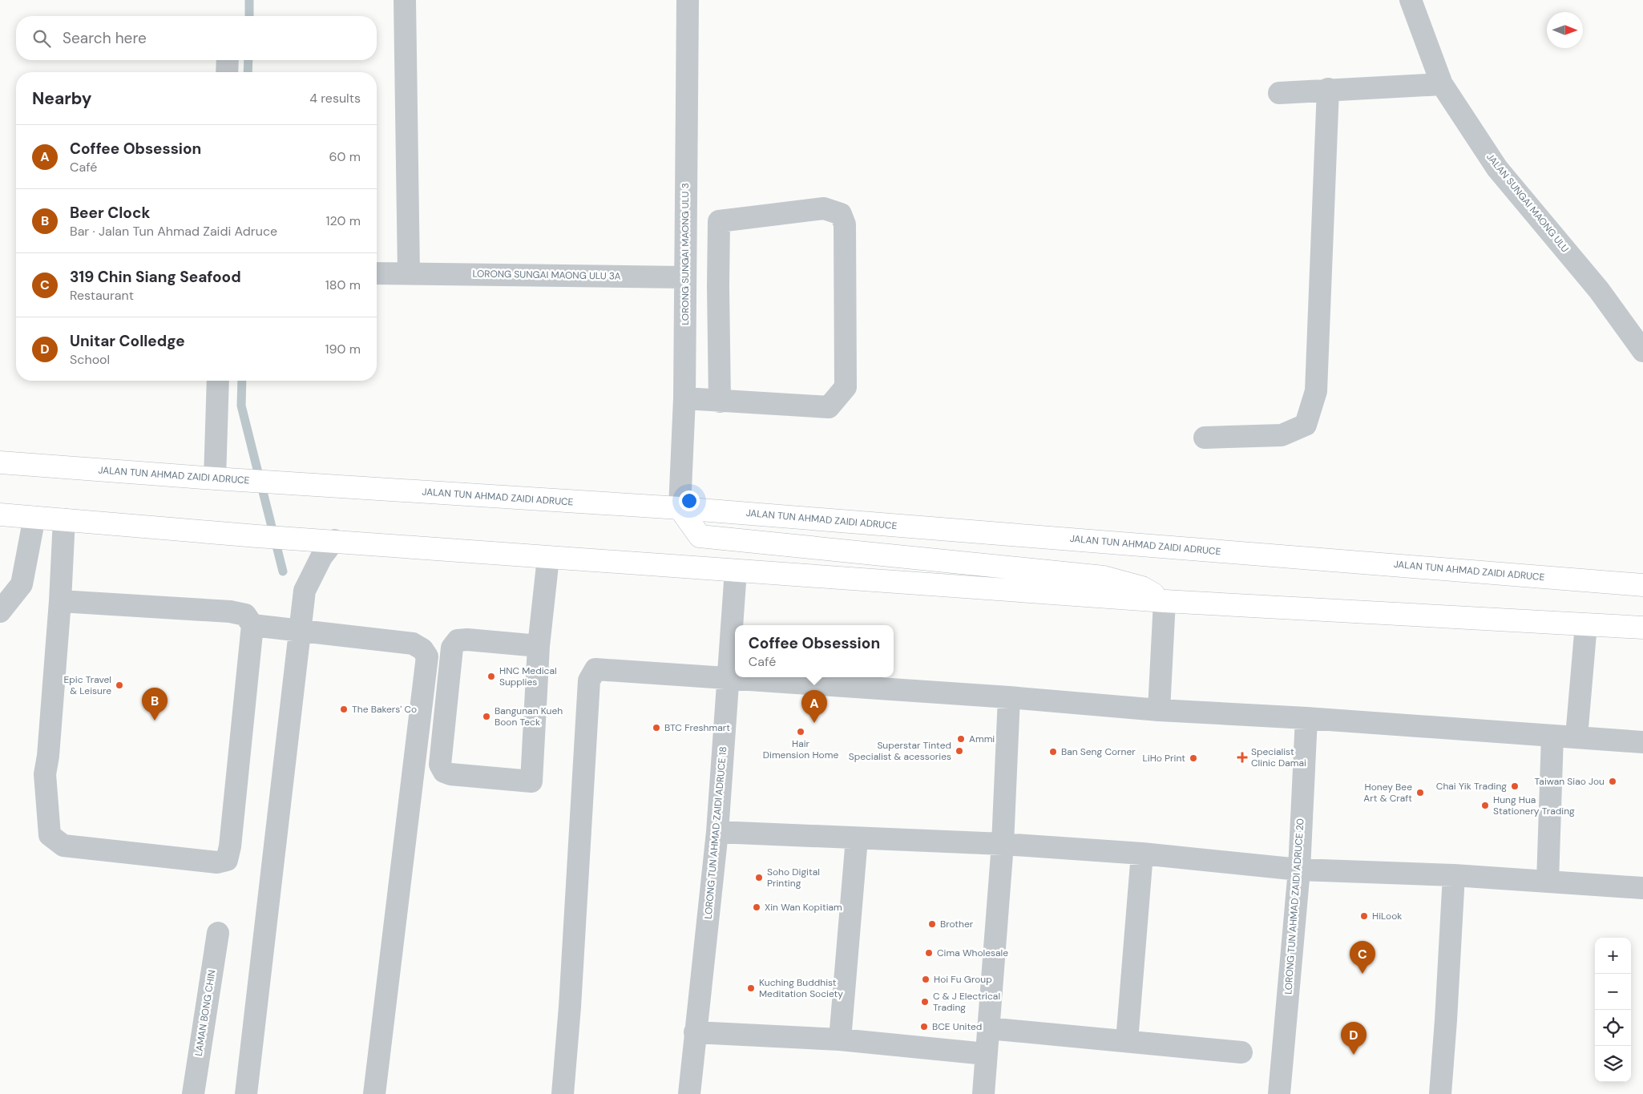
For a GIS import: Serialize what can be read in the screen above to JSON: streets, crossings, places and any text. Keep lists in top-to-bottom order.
{
  "streets": {
    "main road": ["JALAN TUN AHMAD ZAIDI ADRUCE"],
    "street": [
      "JALAN SUNGAI MAONG ULU",
      "LORONG SUNGAI MAONG ULU 3",
      "LORONG SUNGAI MAONG ULU 3A",
      "LORONG TUN AHMAD ZAIDI ADRUCE 18",
      "LORONG TUN AHMAD ZAIDI ADRUCE 20",
      "LAMAN BONG CHIN"
    ]
  },
  "crossings": [
    ["LORONG SUNGAI MAONG ULU 3", "LORONG SUNGAI MAONG ULU 3A"],
    ["LORONG SUNGAI MAONG ULU 3", "JALAN TUN AHMAD ZAIDI ADRUCE"]
  ],
  "places": {
    "other": [
      "HNC Medical Supplies",
      "Epic Travel & Leisure",
      "The Bakers' Co",
      "Bangunan Kueh Boon Teck",
      "BTC Freshmart",
      "Hair Dimension Home",
      "Ammi",
      "Superstar Tinted Specialist & acessories",
      "Ban Seng Corner",
      "LiHo Print",
      "Taiwan Siao Jou",
      "Chai Yik Trading",
      "Honey Bee Art & Craft",
      "Hung Hua Stationery Trading",
      "Soho Digital Printing",
      "Xin Wan Kopitiam",
      "HiLook",
      "Brother",
      "Cima Wholesale",
      "Hoi Fu Group",
      "Kuching Buddhist Meditation Society",
      "C & J Electrical Trading",
      "BCE United"
    ],
    "health": ["Specialist Clinic Damai"]
  },
  "north": "right",
  "page": {
    "search": "Search here",
    "heading": ["Nearby", "4 results"],
    "list": [
      {
        "mark": "A",
        "name": "Coffee Obsession",
        "note": "Café",
        "value": "60 m"
      },
      {
        "mark": "B",
        "name": "Beer Clock",
        "note": "Bar · Jalan Tun Ahmad Zaidi Adruce",
        "value": "120 m"
      },
      {
        "mark": "C",
        "name": "319 Chin Siang Seafood",
        "note": "Restaurant",
        "value": "180 m"
      },
      {
        "mark": "D",
        "name": "Unitar Colledge",
        "note": "School",
        "value": "190 m"
      }
    ],
    "popup": ["Coffee Obsession", "Café"],
    "pins": [
      "B",
      "A",
      "C",
      "D"
    ],
    "map_buttons": ["+", "−"]
  }
}
